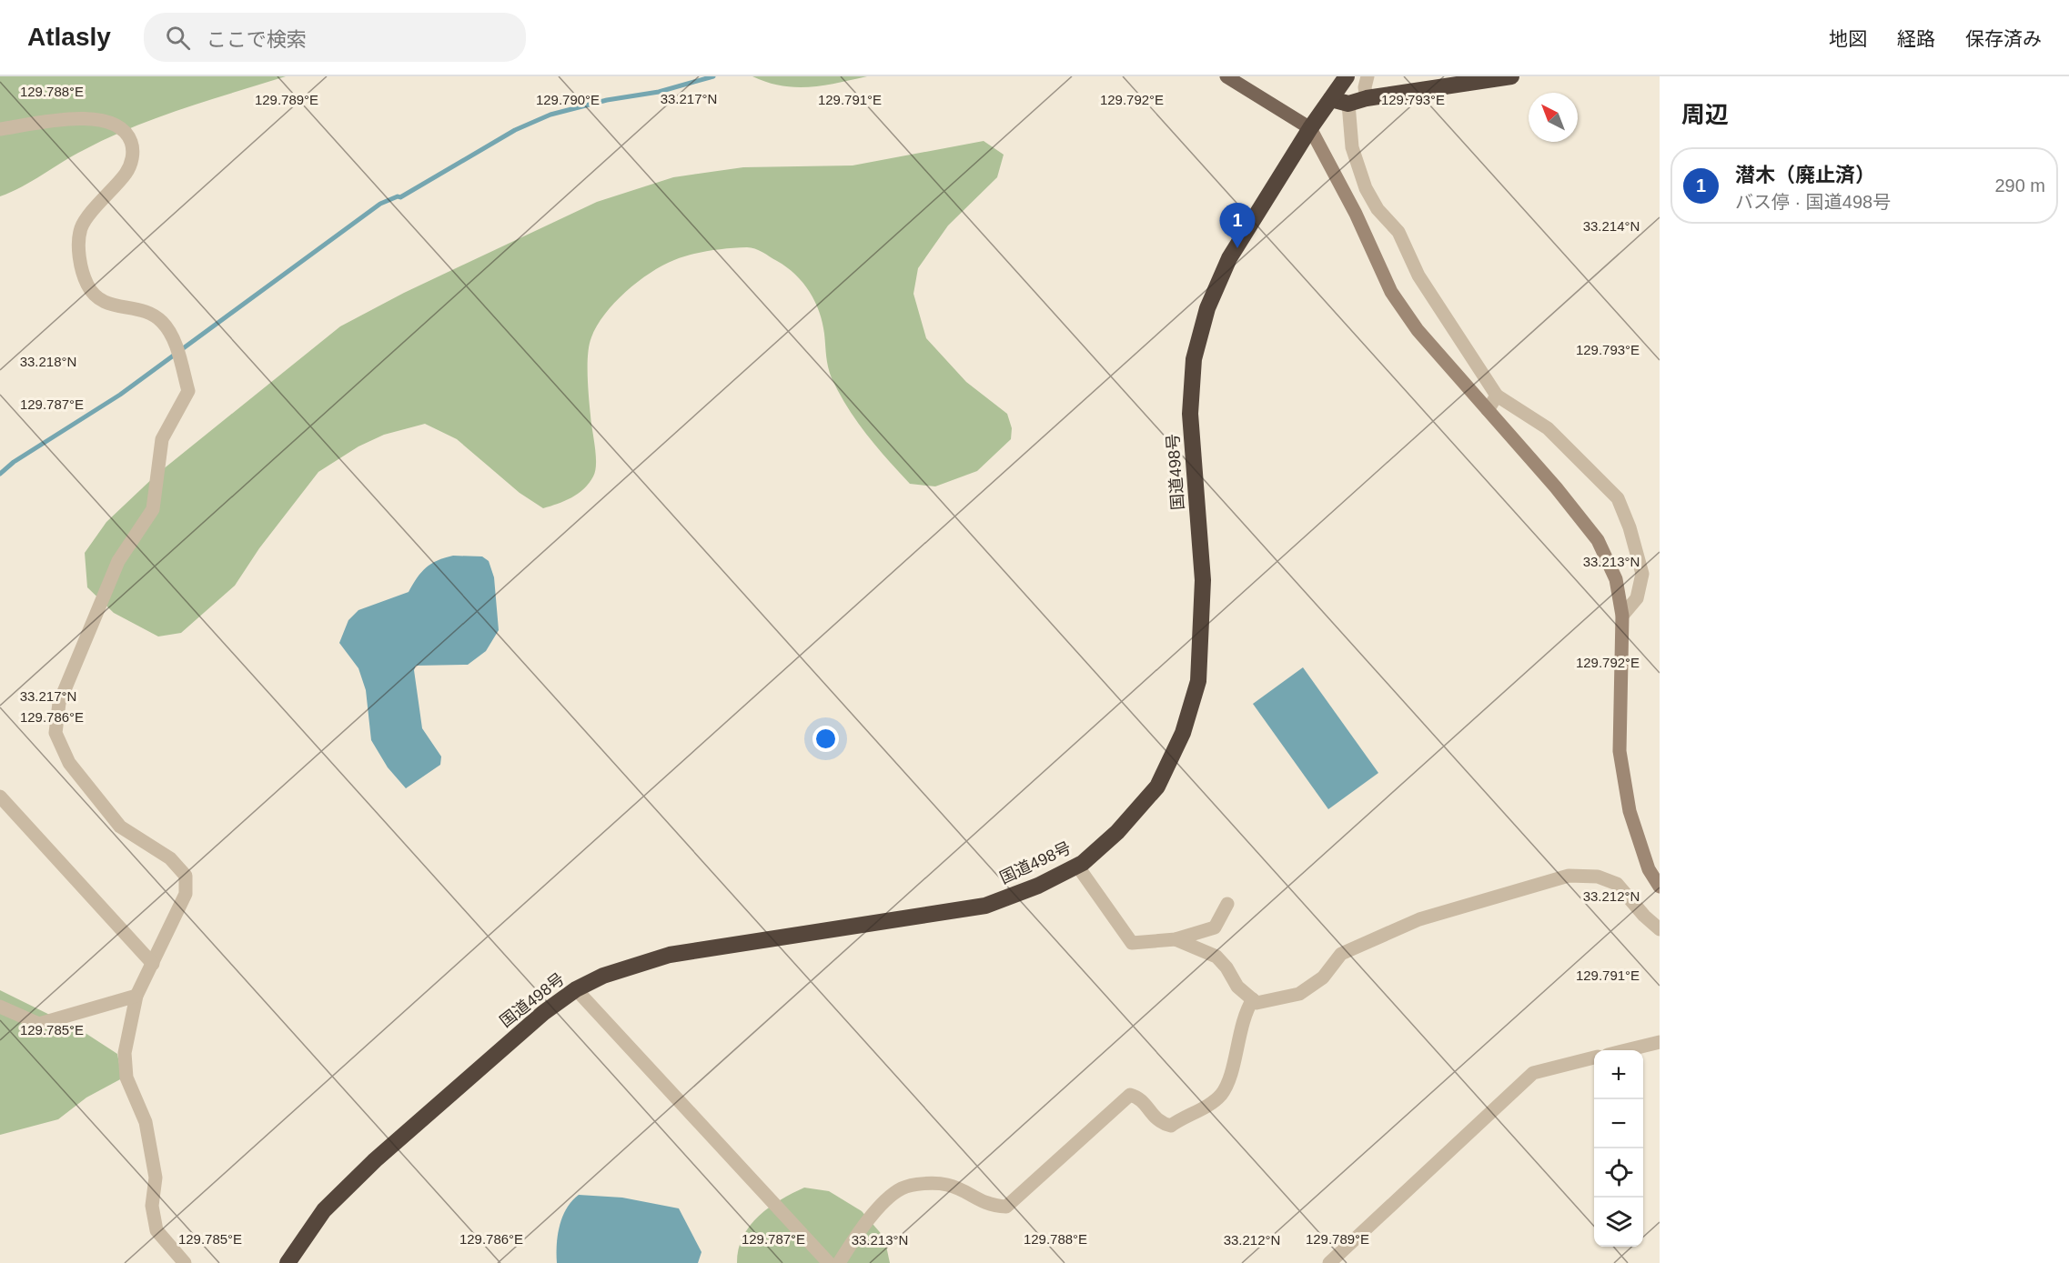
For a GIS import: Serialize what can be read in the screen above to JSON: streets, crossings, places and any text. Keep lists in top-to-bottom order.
{
  "streets": {
    "highway": ["国道498号"]
  },
  "north": "top left",
  "page": {
    "header": "Atlasly",
    "search": "ここで検索",
    "nav": ["地図", "経路", "保存済み"],
    "heading": "周辺",
    "list": [
      {
        "mark": "1",
        "name": "潜木（廃止済）",
        "note": "バス停 · 国道498号",
        "value": "290 m"
      }
    ],
    "pins": "1",
    "map_buttons": ["+", "−"]
  },
  "coordinates": [
    "129.788°E",
    "33.217°N",
    "129.791°E",
    "129.792°E",
    "129.793°E",
    "129.789°E",
    "129.790°E",
    "33.214°N",
    "33.218°N",
    "129.787°E",
    "33.213°N",
    "129.786°E",
    "33.212°N",
    "129.785°E"
  ]
}
